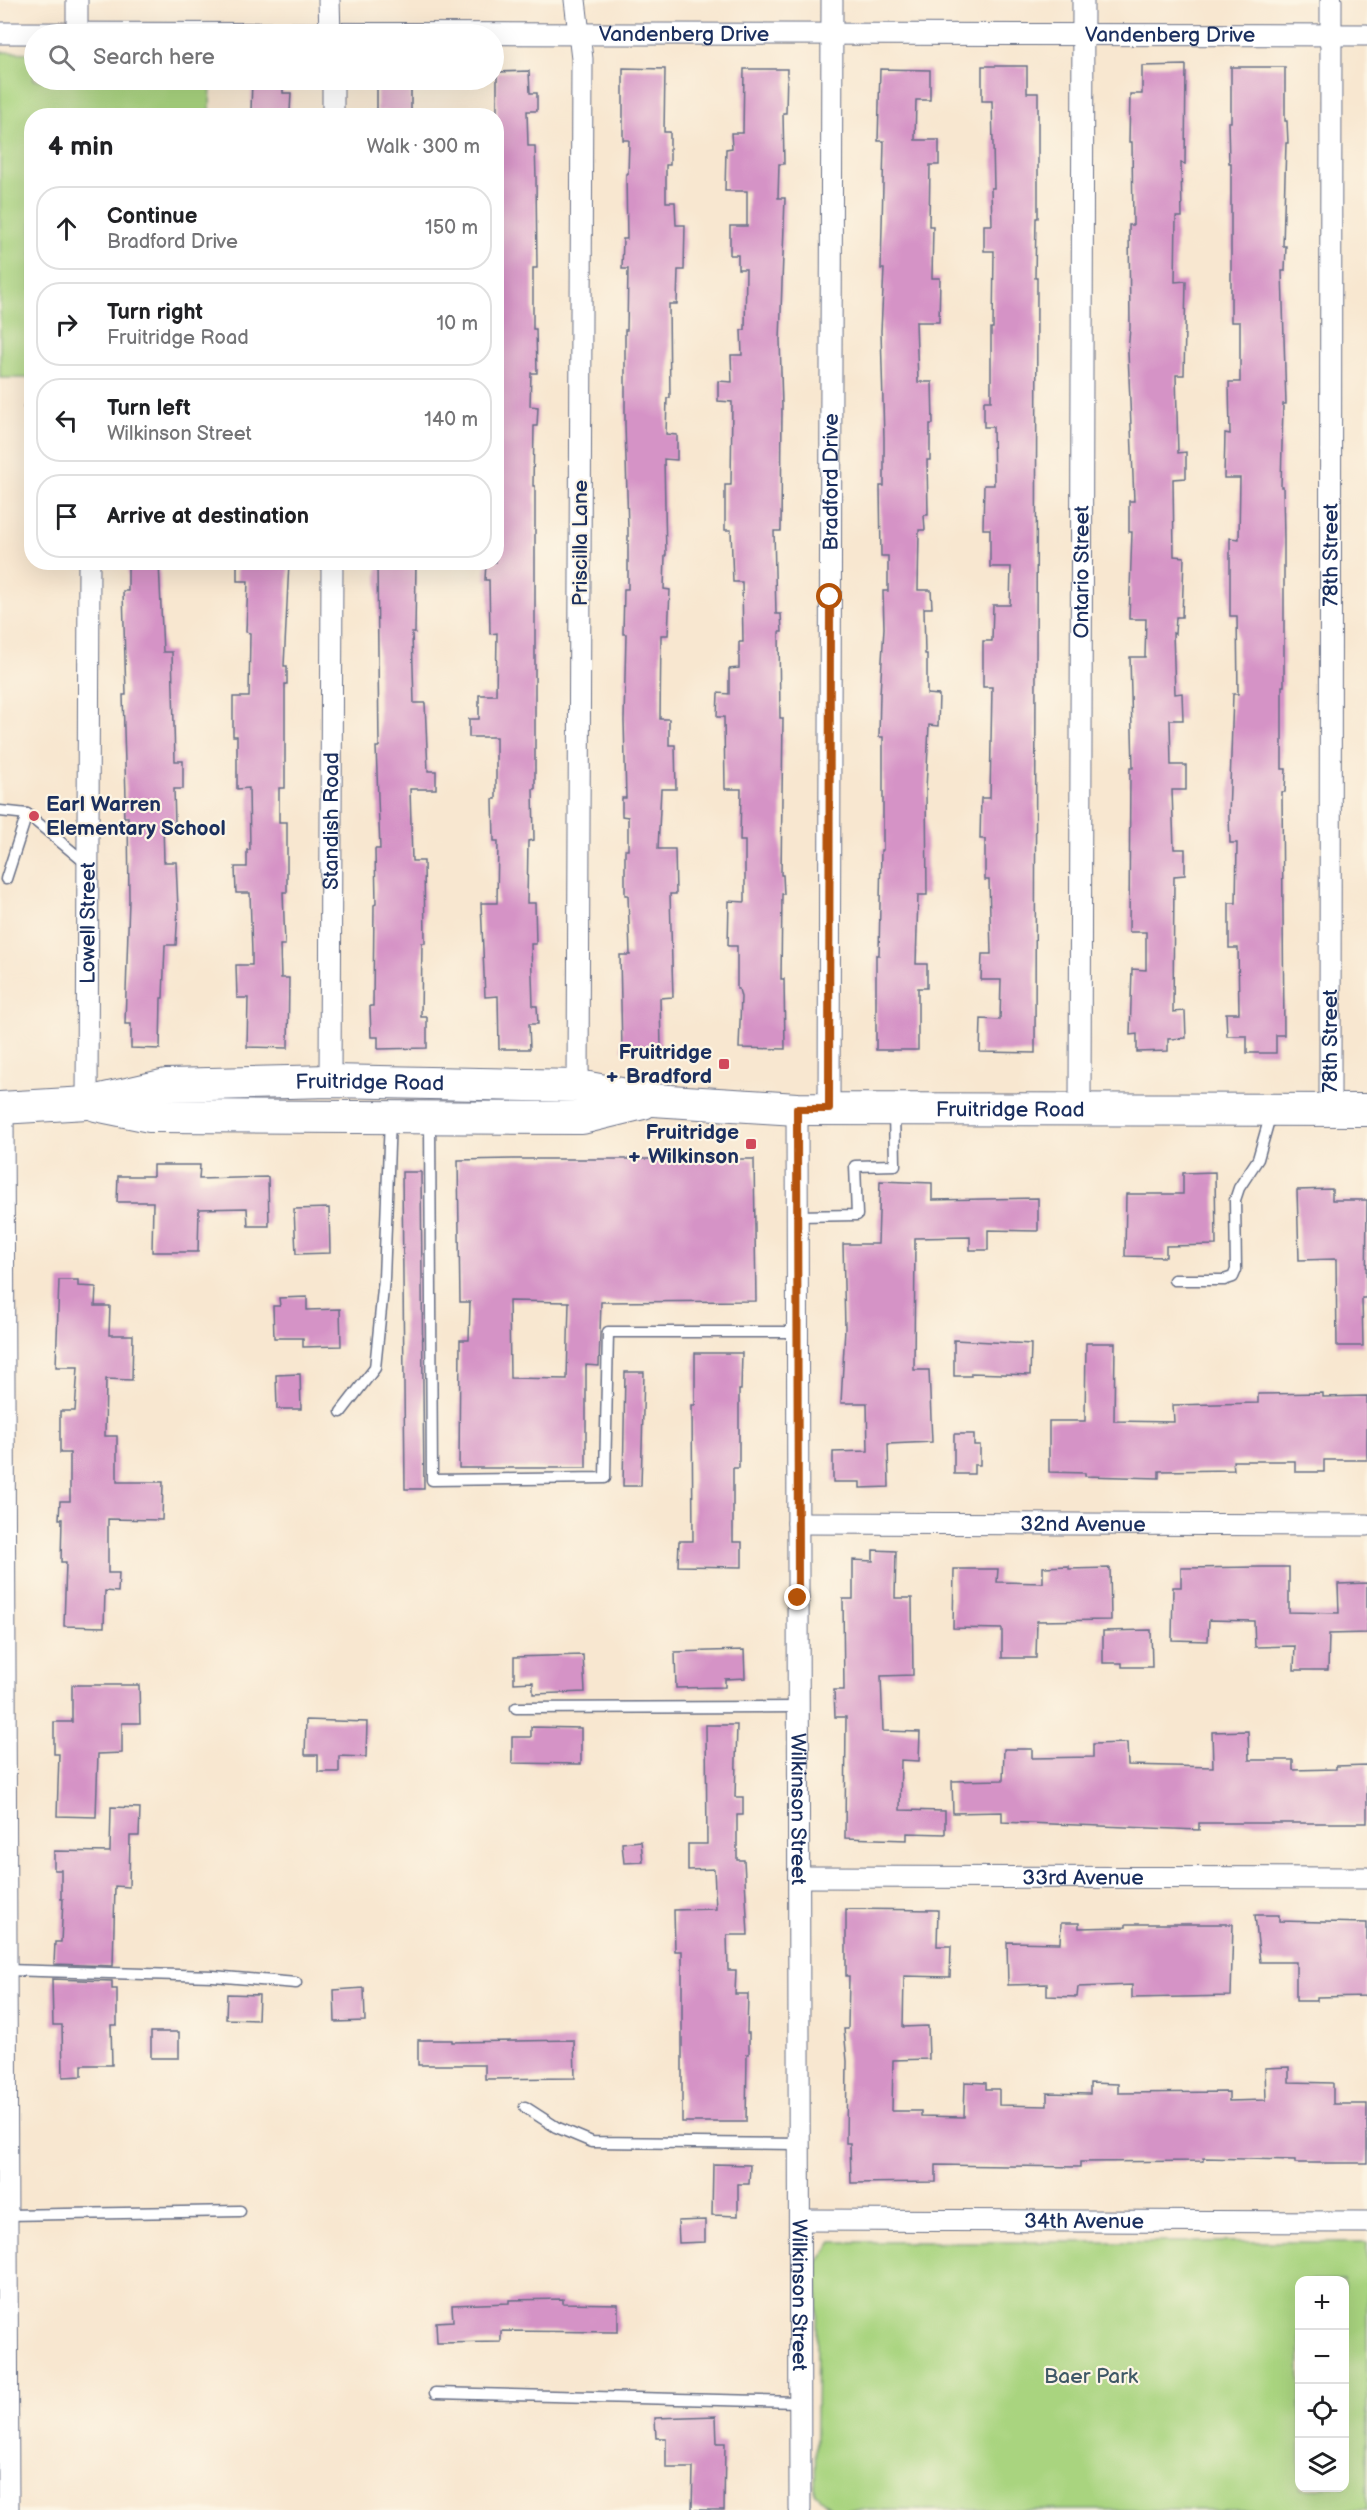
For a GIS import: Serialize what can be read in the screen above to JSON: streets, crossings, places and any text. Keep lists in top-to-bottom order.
{
  "streets": {
    "main road": ["Fruitridge Road"],
    "street": [
      "Vandenberg Drive",
      "Bradford Drive",
      "Priscilla Lane",
      "78th Street",
      "Ontario Street",
      "Standish Road",
      "Lowell Street",
      "32nd Avenue",
      "Wilkinson Street",
      "33rd Avenue",
      "34th Avenue"
    ]
  },
  "crossings": [
    ["Vandenberg Drive", "Bradford Drive"],
    ["Vandenberg Drive", "Priscilla Lane"],
    ["Vandenberg Drive", "78th Street"],
    ["Vandenberg Drive", "Ontario Street"],
    ["Bradford Drive", "Fruitridge Road"],
    ["Priscilla Lane", "Fruitridge Road"],
    ["78th Street", "Fruitridge Road"],
    ["Ontario Street", "Fruitridge Road"],
    ["Standish Road", "Fruitridge Road"],
    ["Lowell Street", "Fruitridge Road"],
    ["Fruitridge Road", "Wilkinson Street"],
    ["32nd Avenue", "Wilkinson Street"],
    ["Wilkinson Street", "33rd Avenue"],
    ["Wilkinson Street", "34th Avenue"]
  ],
  "parks": ["Baer Park"],
  "places": {
    "other": ["Earl Warren Elementary School"],
    "transit": ["Fruitridge + Bradford", "Fruitridge + Wilkinson"]
  },
  "page": {
    "search": "Search here",
    "heading": ["4 min", "Walk · 300 m"],
    "list": [
      ["Continue", "Bradford Drive", "150 m"],
      ["Turn right", "Fruitridge Road", "10 m"],
      ["Turn left", "Wilkinson Street", "140 m"],
      "Arrive at destination"
    ],
    "map_buttons": ["+", "−"]
  }
}
